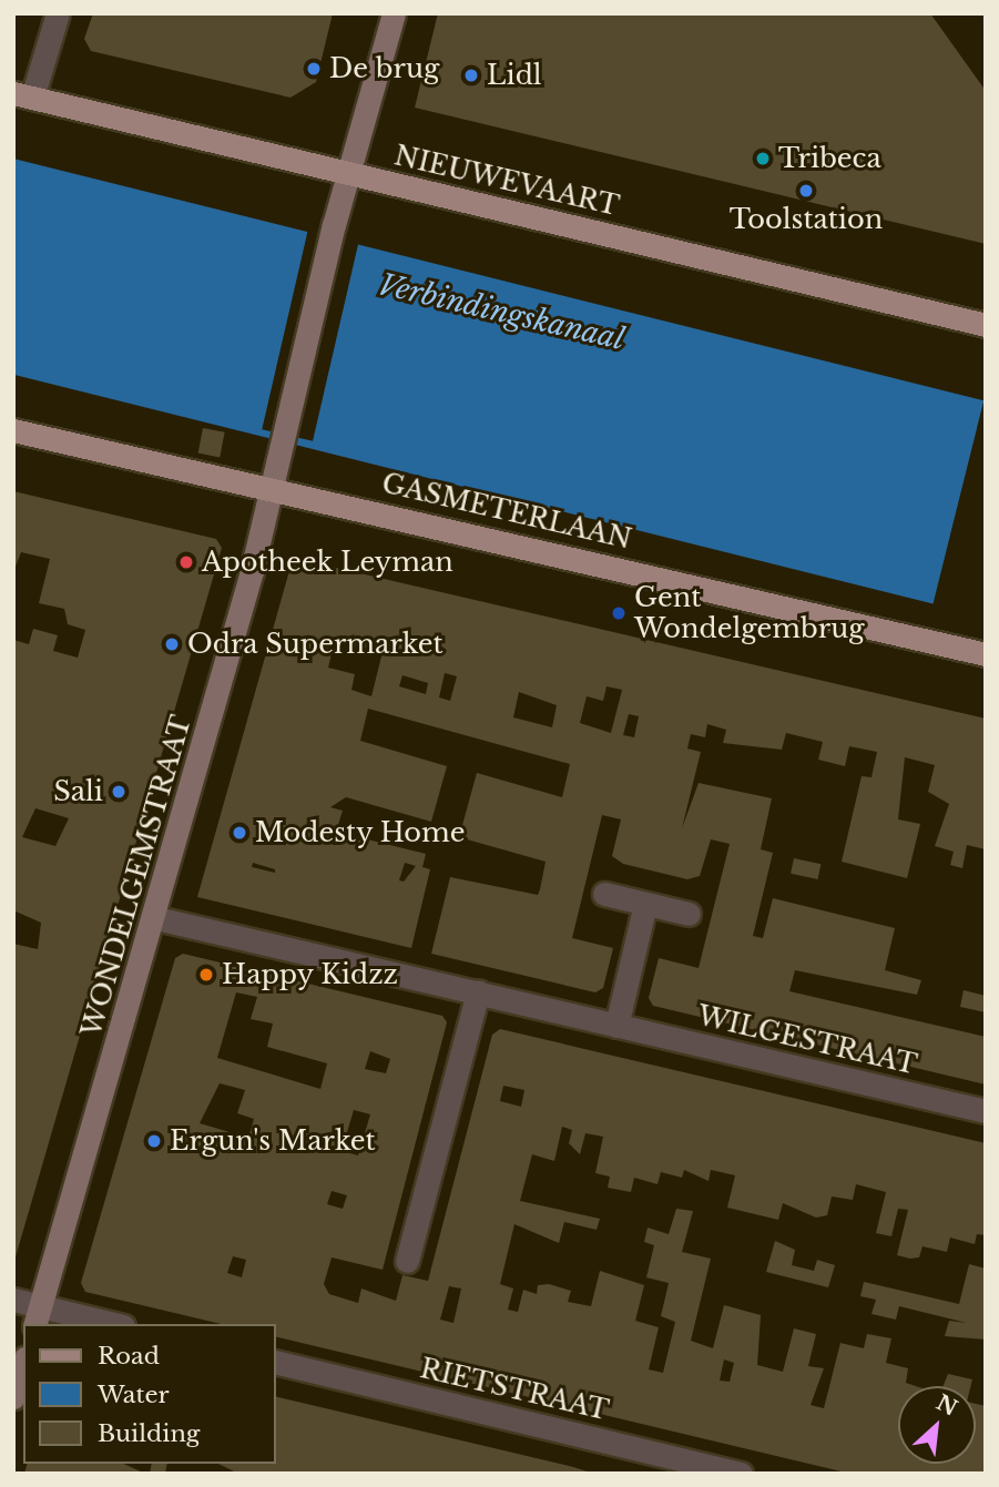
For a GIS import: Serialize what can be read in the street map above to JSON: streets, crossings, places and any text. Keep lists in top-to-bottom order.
{
  "streets": {
    "main road": ["NIEUWEVAART", "GASMETERLAAN"],
    "street": ["WONDELGEMSTRAAT", "WILGESTRAAT", "RIETSTRAAT"]
  },
  "crossings": [
    ["NIEUWEVAART", "WONDELGEMSTRAAT"],
    ["GASMETERLAAN", "WONDELGEMSTRAAT"],
    ["WONDELGEMSTRAAT", "WILGESTRAAT"]
  ],
  "water": ["Verbindingskanaal"],
  "places": [
    "De brug",
    "Lidl",
    "Tribeca",
    "Toolstation",
    "Apotheek Leyman",
    "Gent Wondelgembrug",
    "Odra Supermarket",
    "Sali",
    "Modesty Home",
    "Happy Kidzz",
    "Ergun's Market"
  ],
  "legend": ["Road", "Water", "Building"],
  "north": "top right"
}
